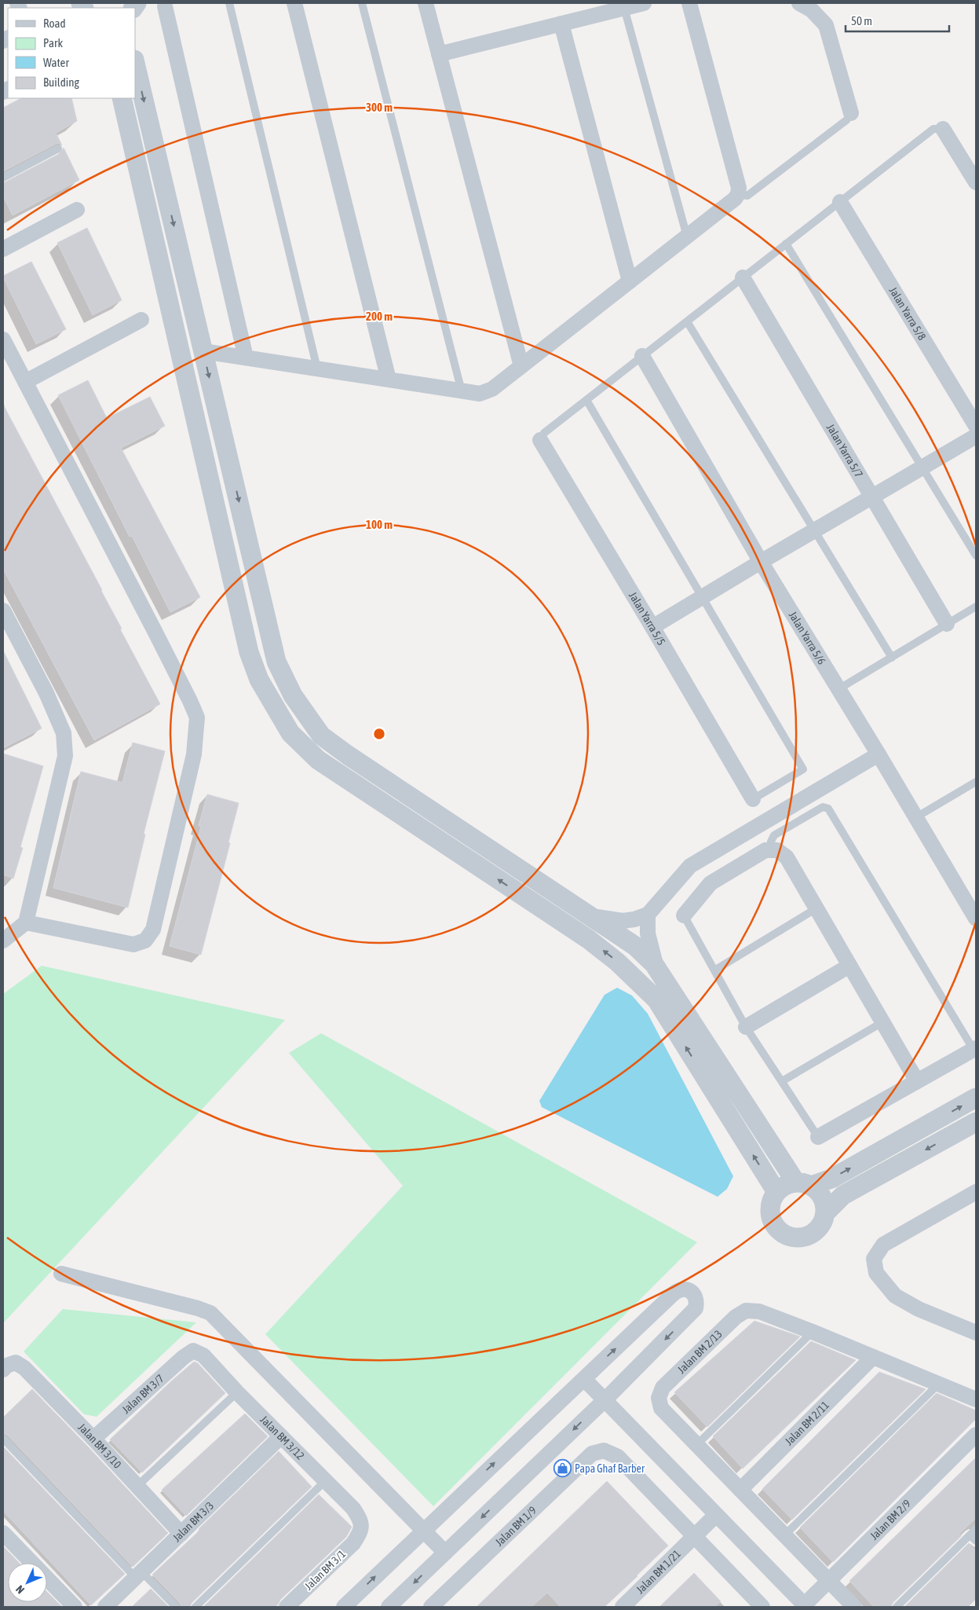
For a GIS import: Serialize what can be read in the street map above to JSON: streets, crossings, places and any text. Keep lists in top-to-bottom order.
{
  "streets": {
    "street": [
      "Jalan Yarra 5/8",
      "Jalan Yarra 5/7",
      "Jalan Yarra 5/5",
      "Jalan Yarra 5/6",
      "Jalan BM 2/13",
      "Jalan BM 3/7",
      "Jalan BM 2/11",
      "Jalan BM 3/12",
      "Jalan BM 3/10",
      "Jalan BM 2/9",
      "Jalan BM 3/3",
      "Jalan BM 1/9",
      "Jalan BM 3/1",
      "Jalan BM 1/21"
    ]
  },
  "crossings": [
    ["Jalan BM 3/7", "Jalan BM 3/12"],
    ["Jalan BM 3/7", "Jalan BM 3/10"],
    ["Jalan BM 3/12", "Jalan BM 3/3"],
    ["Jalan BM 3/12", "Jalan BM 3/1"],
    ["Jalan BM 3/10", "Jalan BM 3/3"],
    ["Jalan BM 1/9", "Jalan BM 1/21"]
  ],
  "places": {
    "shop": ["Papa Ghaf Barber"]
  },
  "legend": [
    "Road",
    "Park",
    "Water",
    "Building"
  ],
  "scale_bar": "50 m",
  "north": "bottom left",
  "rings": ["300 m", "200 m", "100 m"]
}
